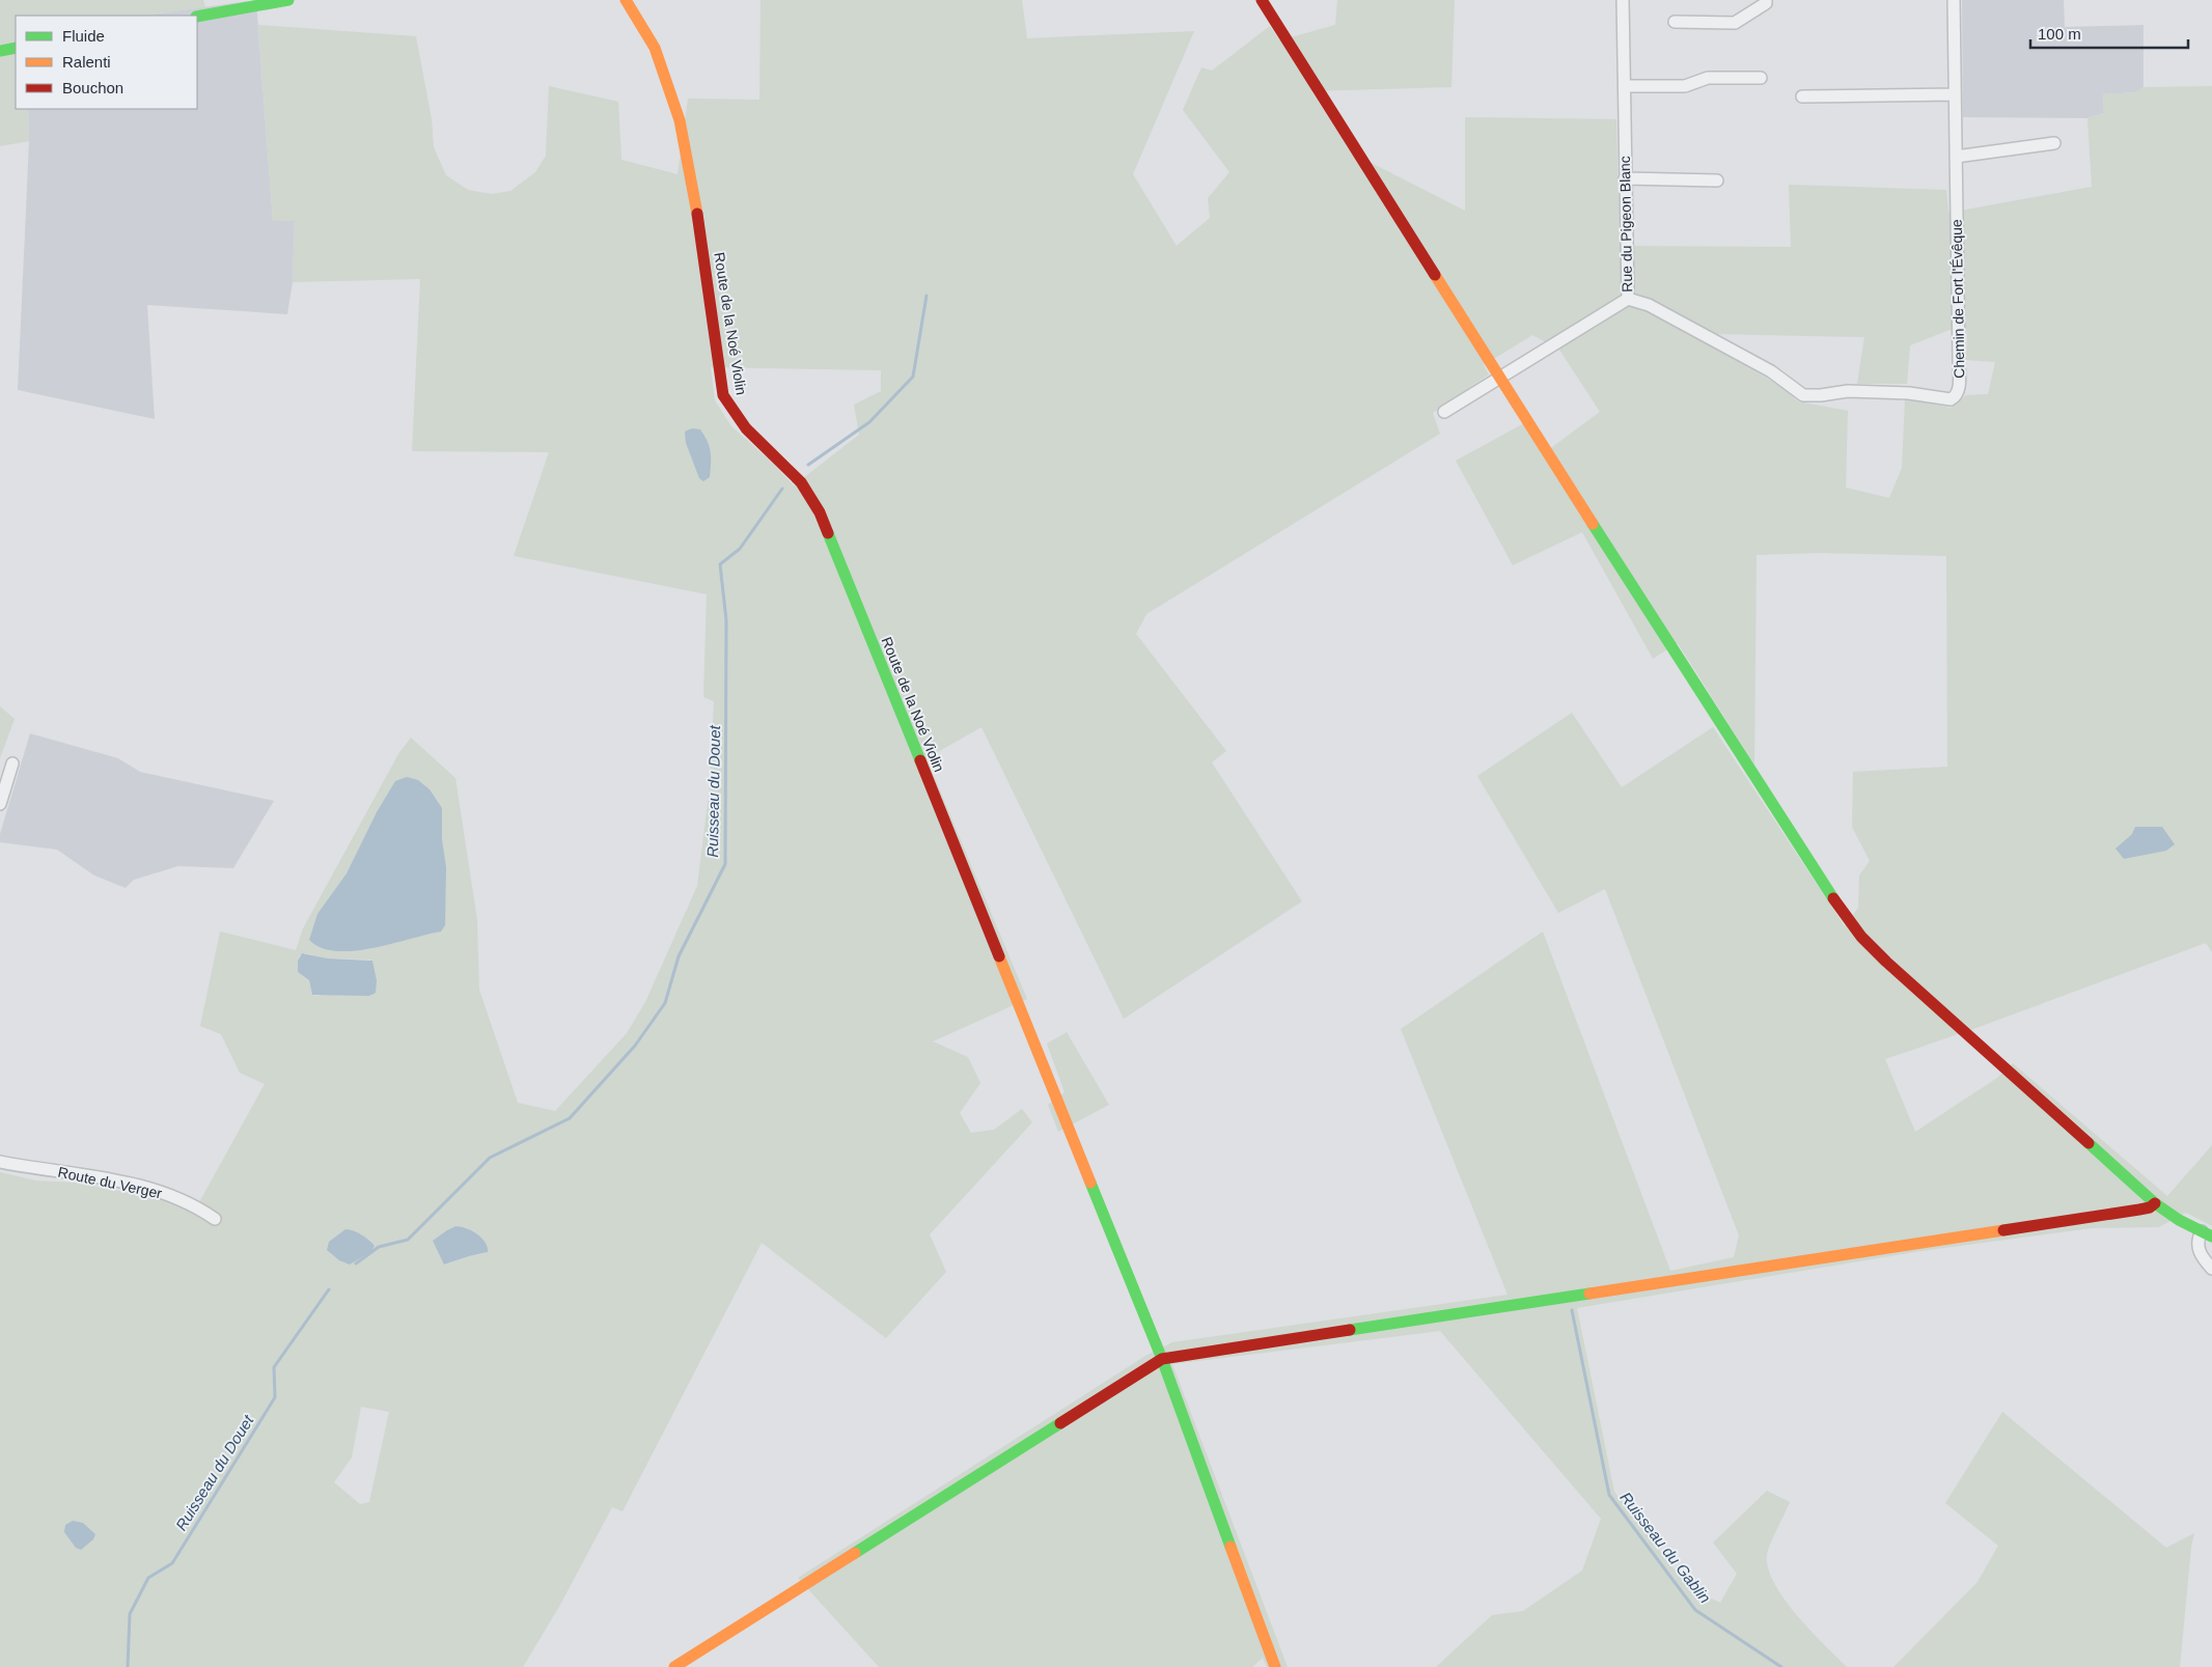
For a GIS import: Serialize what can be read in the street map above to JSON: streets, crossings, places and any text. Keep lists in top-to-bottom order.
{
  "streets": {
    "street": [
      "Rue du Pigeon Blanc",
      "Chemin de Fort l'Évêque",
      "Route de la Noé Violin",
      "Route du Verger"
    ]
  },
  "crossings": [
    ["Rue du Pigeon Blanc", "Chemin de Fort l'Évêque"]
  ],
  "water": ["Ruisseau du Douet", "Ruisseau du Gablin"],
  "legend": ["Fluide", "Ralenti", "Bouchon"],
  "scale_bar": "100 m"
}
